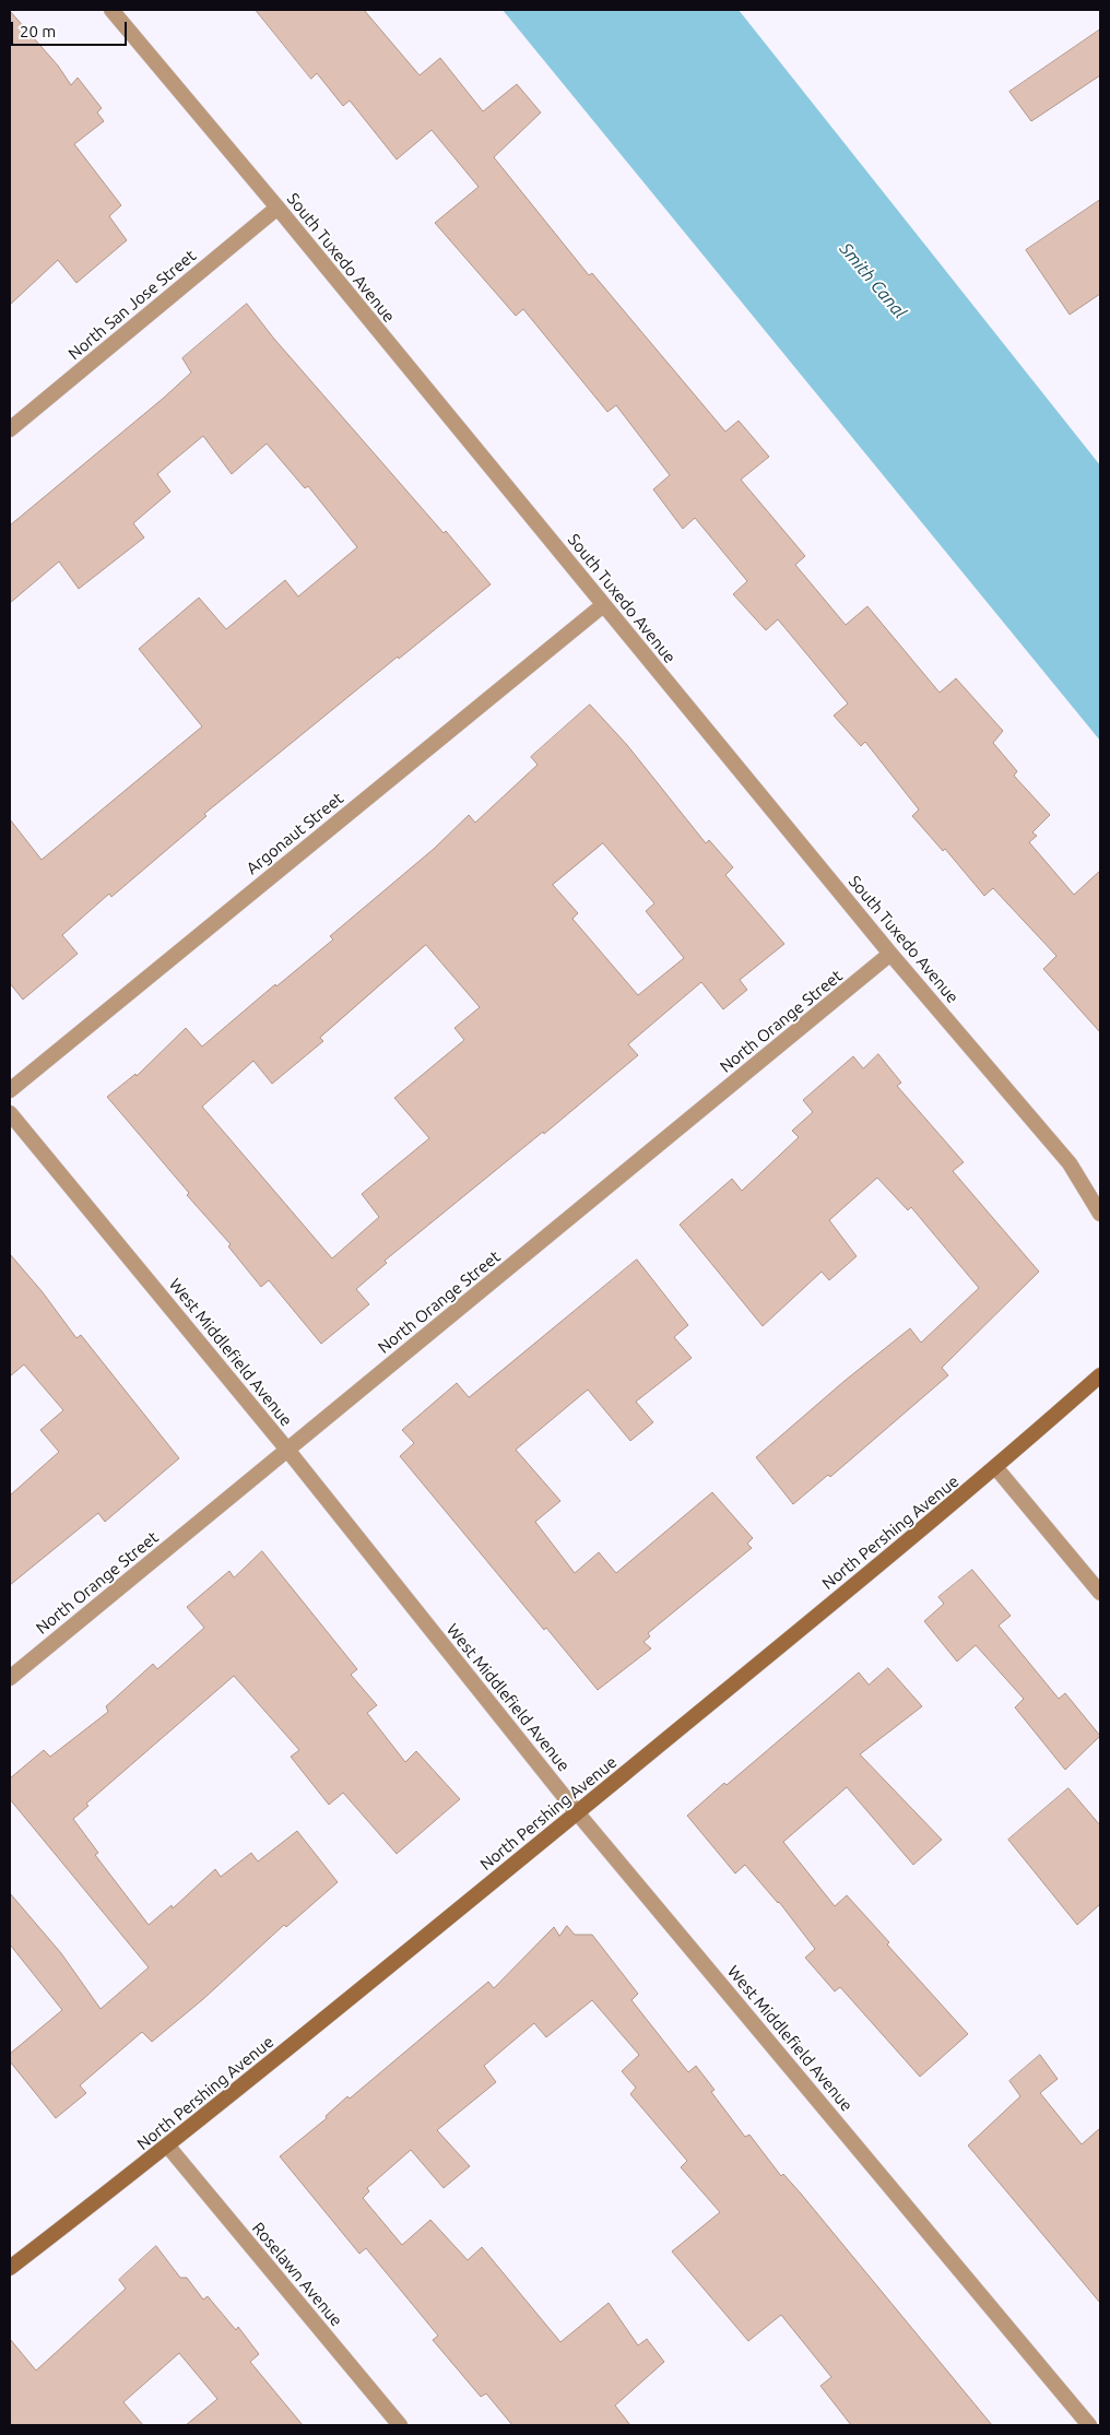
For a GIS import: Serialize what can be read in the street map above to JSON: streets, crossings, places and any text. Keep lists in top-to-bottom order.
{
  "streets": {
    "main road": ["North Pershing Avenue"],
    "street": [
      "South Tuxedo Avenue",
      "North San Jose Street",
      "Argonaut Street",
      "North Orange Street",
      "West Middlefield Avenue",
      "Roselawn Avenue"
    ]
  },
  "crossings": [
    ["South Tuxedo Avenue", "North San Jose Street"],
    ["South Tuxedo Avenue", "Argonaut Street"],
    ["South Tuxedo Avenue", "North Orange Street"],
    ["North Orange Street", "West Middlefield Avenue"],
    ["West Middlefield Avenue", "North Pershing Avenue"],
    ["North Pershing Avenue", "Roselawn Avenue"]
  ],
  "water": ["Smith Canal"],
  "scale_bar": "20 m"
}
